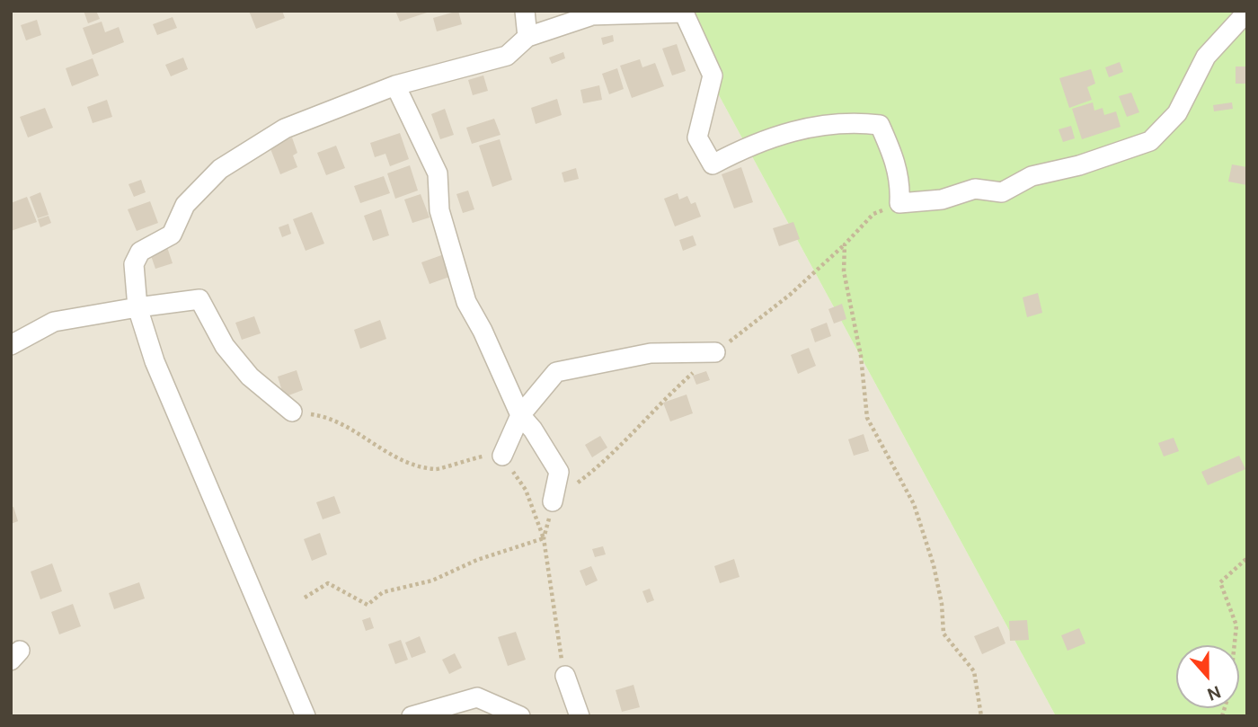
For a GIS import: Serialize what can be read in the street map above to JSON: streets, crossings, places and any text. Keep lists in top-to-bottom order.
{
  "north": "bottom"
}
